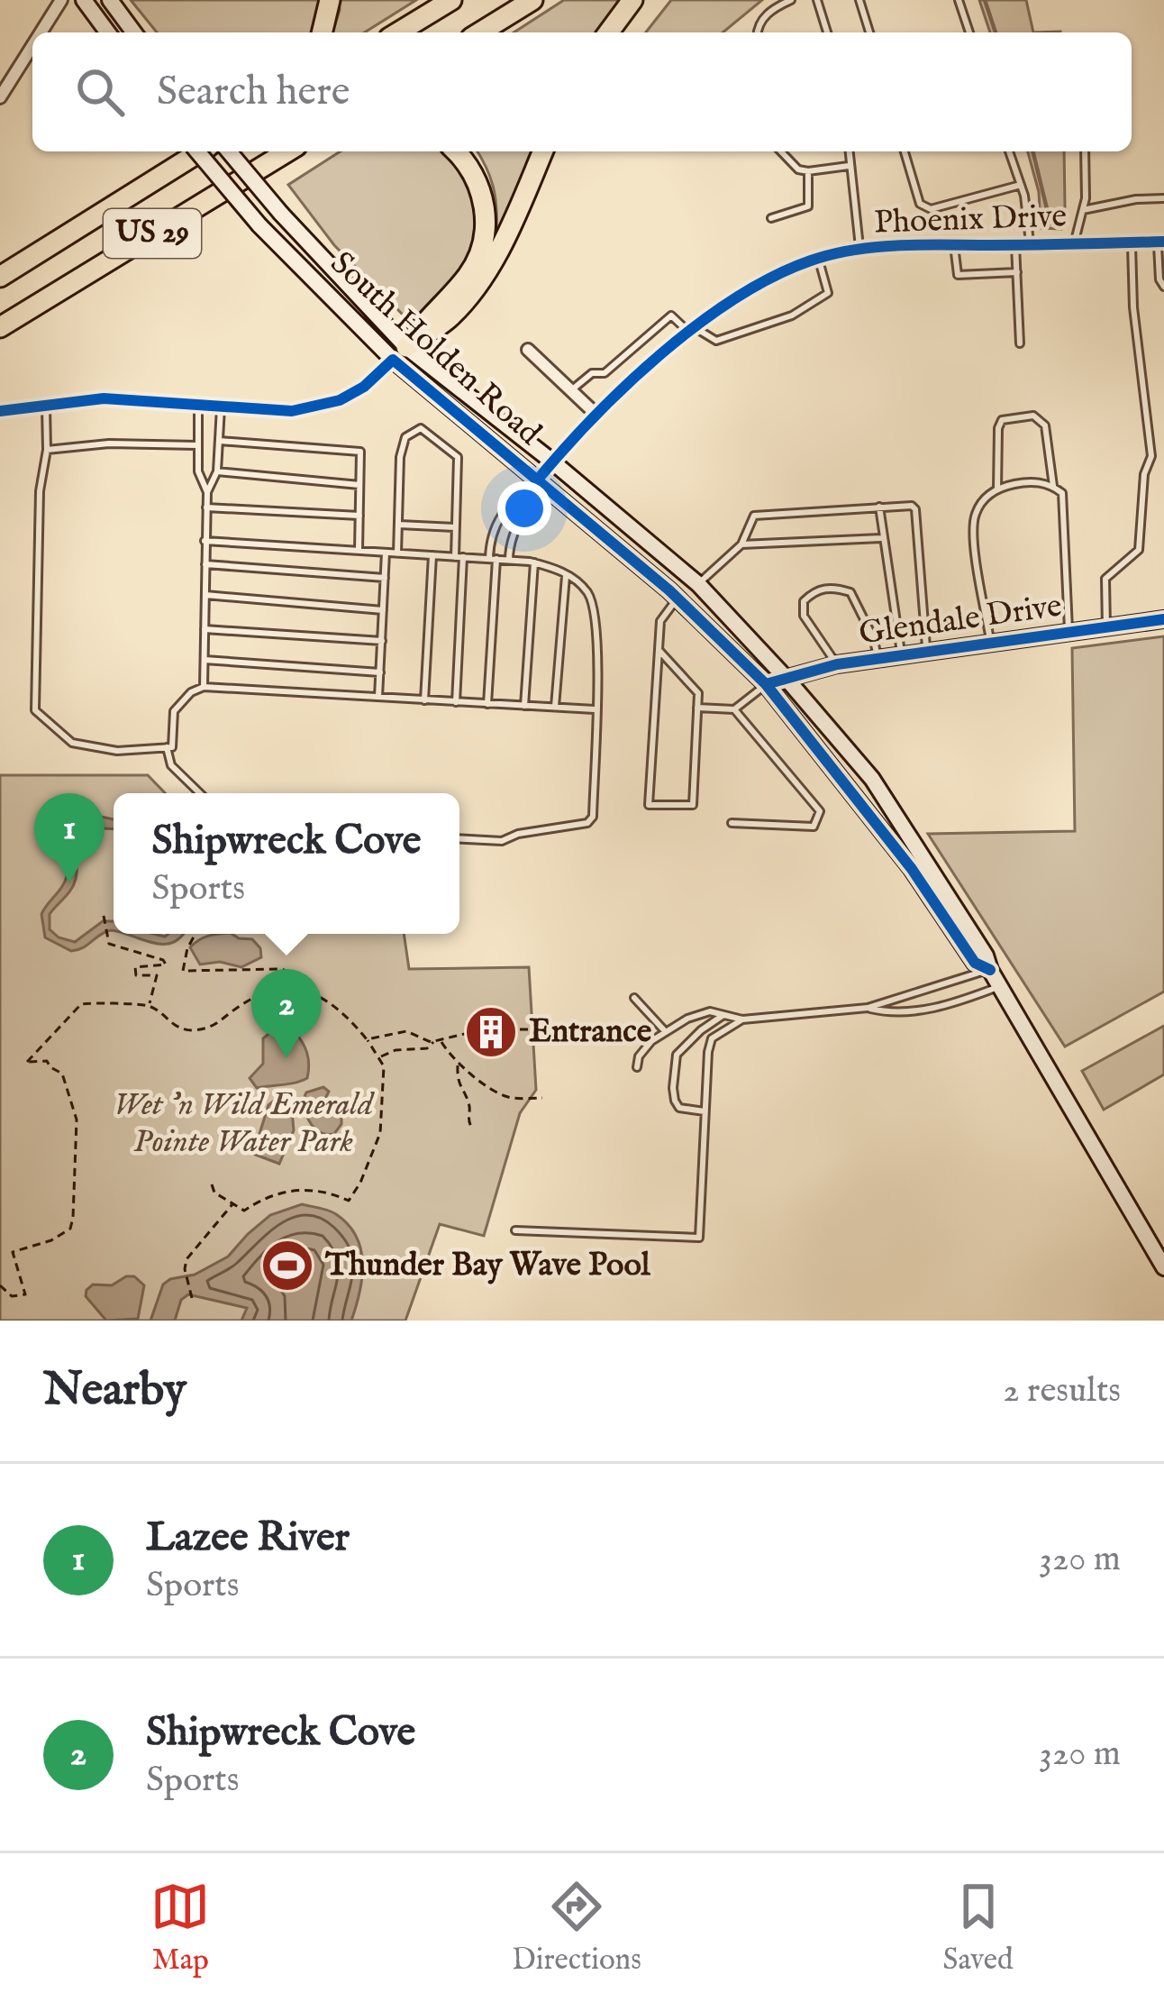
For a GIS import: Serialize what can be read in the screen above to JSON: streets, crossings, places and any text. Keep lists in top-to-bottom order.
{
  "streets": {
    "highway": ["US 29"],
    "street": ["Phoenix Drive", "South Holden Road", "Glendale Drive"]
  },
  "crossings": [
    ["Phoenix Drive", "South Holden Road"],
    ["South Holden Road", "Glendale Drive"]
  ],
  "parks": ["Wet 'n Wild Emerald Pointe Water Park"],
  "places": {
    "building": ["Entrance"],
    "sports": ["Thunder Bay Wave Pool"]
  },
  "page": {
    "search": "Search here",
    "pins": ["1", "2"],
    "popup": ["Shipwreck Cove", "Sports"],
    "heading": ["Nearby", "2 results"],
    "list": [
      {
        "mark": "1",
        "name": "Lazee River",
        "note": "Sports",
        "value": "320 m"
      },
      {
        "mark": "2",
        "name": "Shipwreck Cove",
        "note": "Sports",
        "value": "320 m"
      }
    ],
    "nav": ["Map", "Directions", "Saved"]
  }
}
